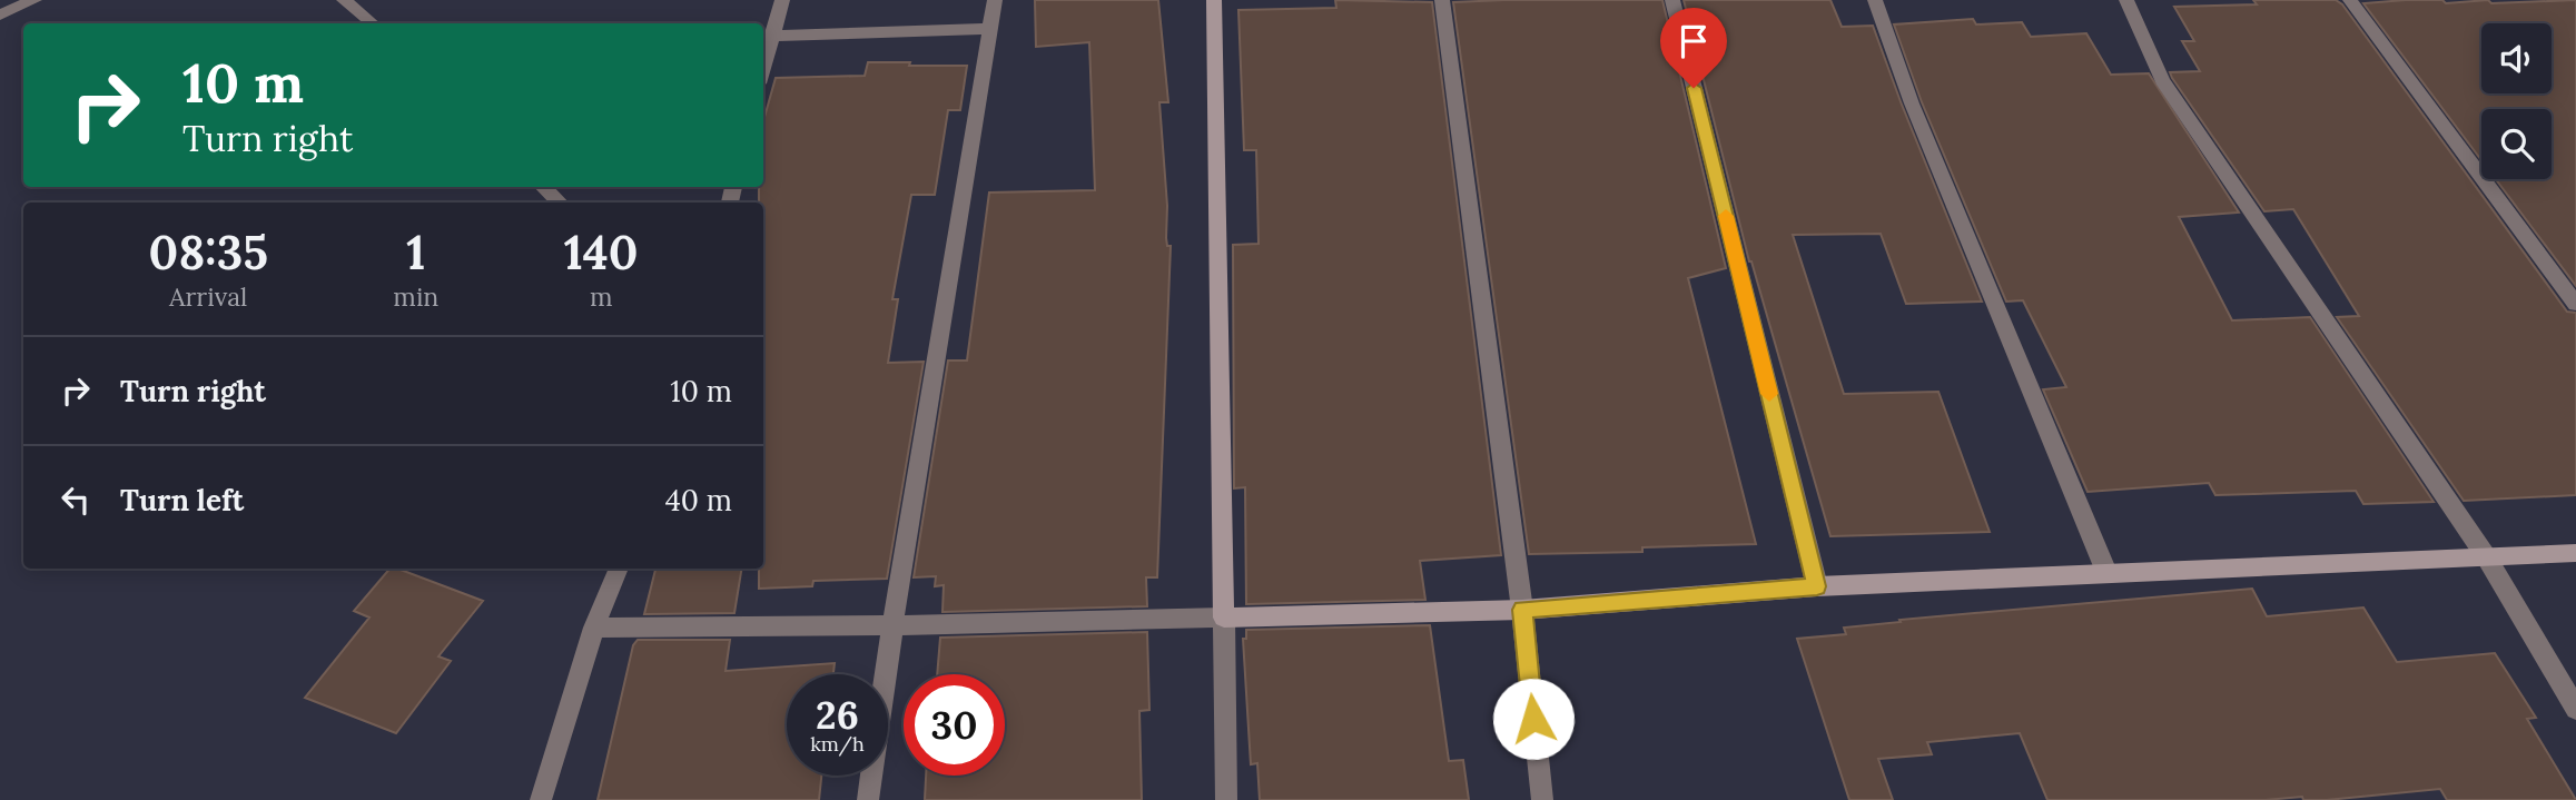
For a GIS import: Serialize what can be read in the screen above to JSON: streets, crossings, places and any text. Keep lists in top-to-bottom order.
{
  "page": {
    "turn": ["10 m", "Turn right"],
    "eta": [
      "08:35",
      "Arrival",
      "1",
      "min",
      "140",
      "m"
    ],
    "list": [
      {
        "name": "Turn right",
        "value": "10 m"
      },
      {
        "name": "Turn left",
        "value": "40 m"
      }
    ],
    "speed": "26 km/h",
    "limit": "30"
  }
}
